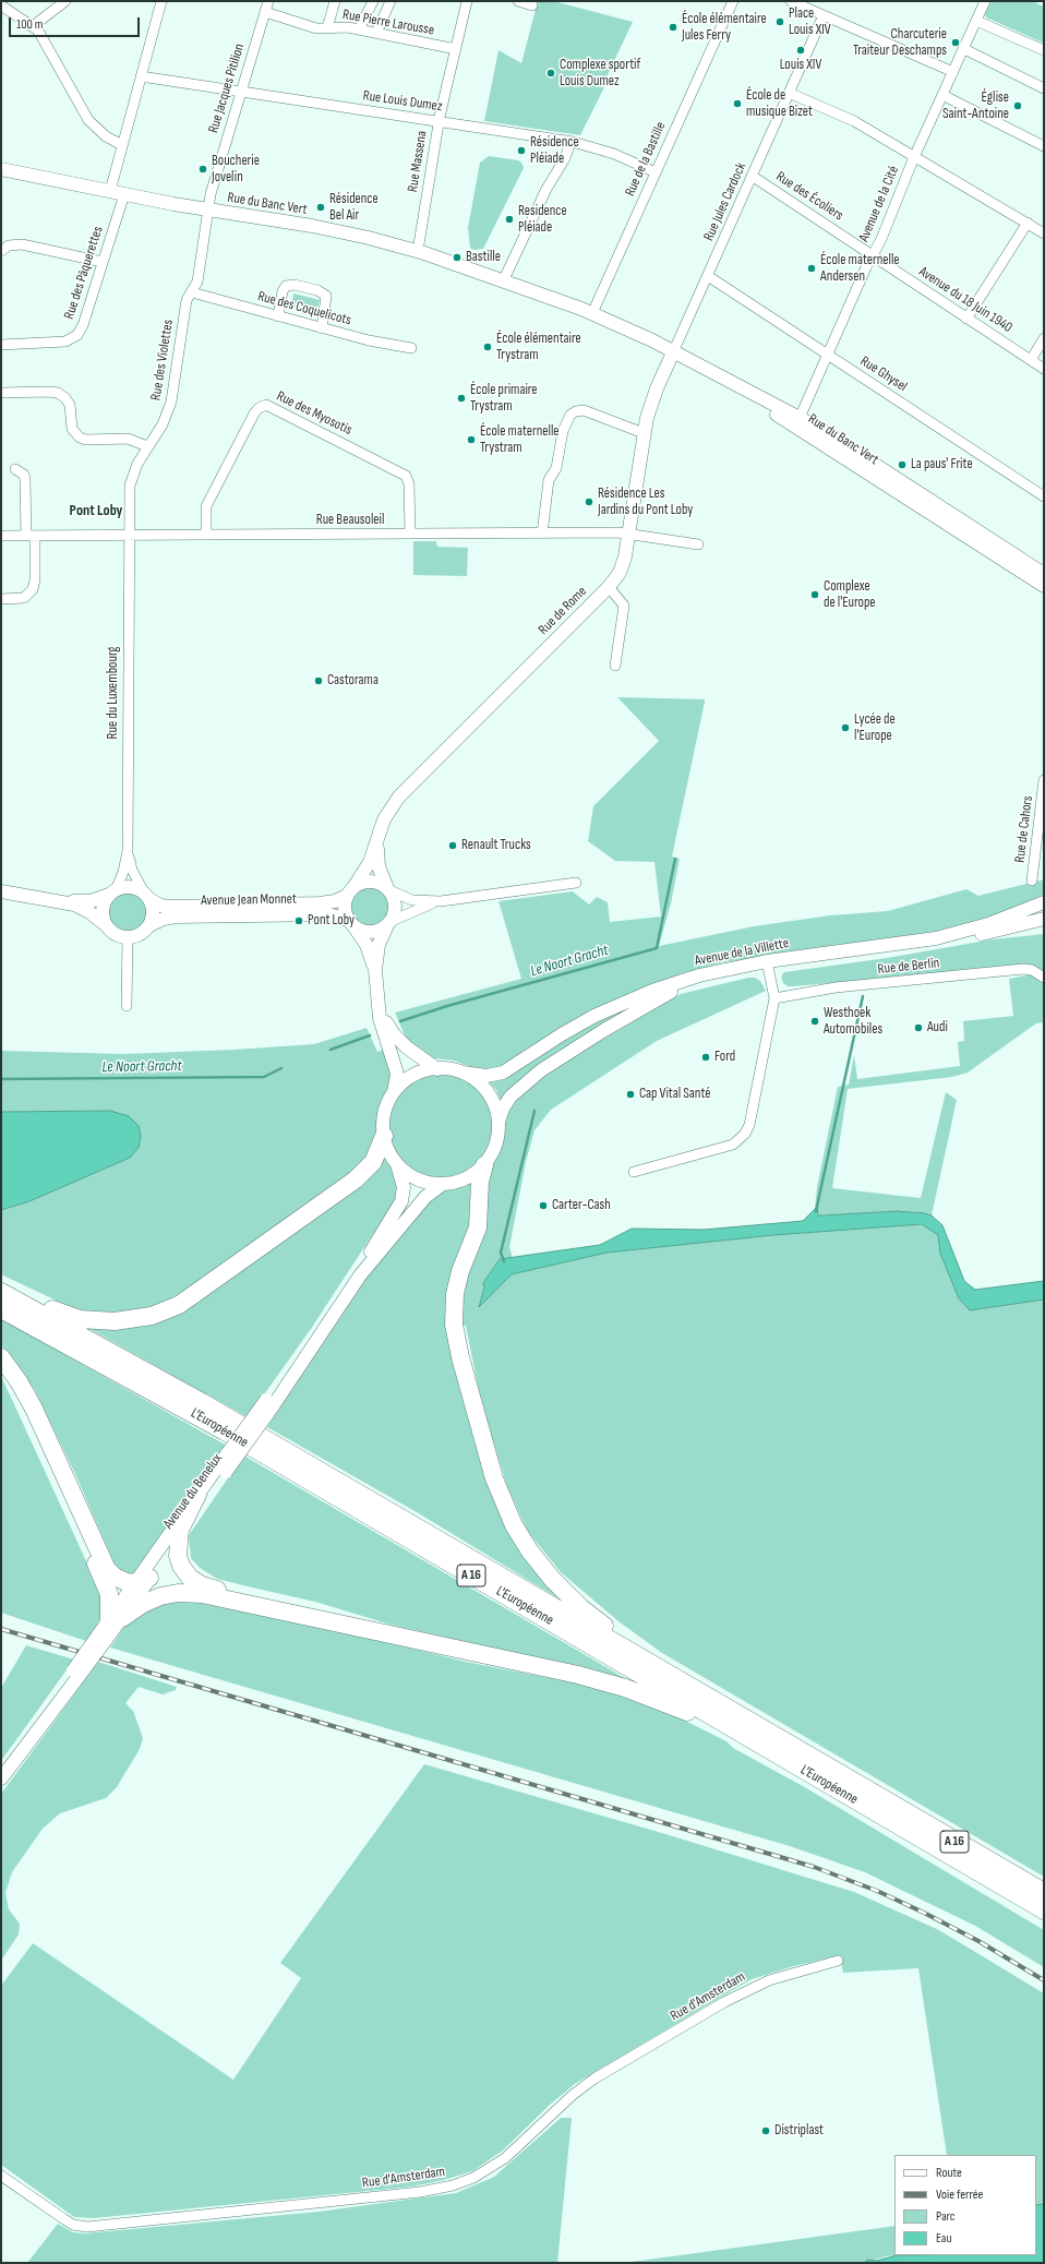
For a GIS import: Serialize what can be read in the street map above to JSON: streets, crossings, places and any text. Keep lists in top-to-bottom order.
{
  "streets": {
    "highway": ["L'Européenne", "A 16"],
    "street": [
      "Rue Pierre Larousse",
      "Rue Jacques Pitilion",
      "Rue Louis Dumez",
      "Rue de la Bastille",
      "Rue Massena",
      "Rue des Écoliers",
      "Rue Jules Cardock",
      "Rue du Banc Vert",
      "Avenue de la Cité",
      "Rue des Pâquerettes",
      "Avenue du 18 Juin 1940",
      "Rue des Coquelicots",
      "Rue des Violettes",
      "Rue Ghysel",
      "Rue des Myosotis",
      "Rue Beausoleil",
      "Rue de Rome",
      "Rue du Luxembourg",
      "Rue de Cahors",
      "Avenue Jean Monnet",
      "Avenue de la Villette",
      "Rue de Berlin",
      "Avenue du Benelux",
      "Rue d'Amsterdam"
    ]
  },
  "crossings": [
    ["Rue Pierre Larousse", "Rue Jacques Pitilion"],
    ["Rue Pierre Larousse", "Rue Massena"],
    ["Rue Jacques Pitilion", "Rue Louis Dumez"],
    ["Rue Jacques Pitilion", "Rue du Banc Vert"],
    ["Rue Jacques Pitilion", "Rue des Violettes"],
    ["Rue Louis Dumez", "Rue de la Bastille"],
    ["Rue Louis Dumez", "Rue Massena"],
    ["Rue de la Bastille", "Rue du Banc Vert"],
    ["Rue Massena", "Rue du Banc Vert"],
    ["Rue des Écoliers", "Rue Jules Cardock"],
    ["Rue des Écoliers", "Avenue de la Cité"],
    ["Rue des Écoliers", "Avenue du 18 Juin 1940"],
    ["Rue Jules Cardock", "Rue du Banc Vert"],
    ["Rue Jules Cardock", "Rue Ghysel"],
    ["Rue Jules Cardock", "Rue de Rome"],
    ["Rue du Banc Vert", "Avenue de la Cité"],
    ["Rue du Banc Vert", "Rue des Pâquerettes"],
    ["Rue du Banc Vert", "Rue des Violettes"],
    ["Rue du Banc Vert", "Rue de Rome"],
    ["Avenue de la Cité", "Avenue du 18 Juin 1940"],
    ["Avenue de la Cité", "Rue Ghysel"],
    ["Rue des Coquelicots", "Rue des Violettes"],
    ["Rue des Violettes", "Rue Beausoleil"],
    ["Rue des Violettes", "Rue du Luxembourg"],
    ["Rue des Myosotis", "Rue Beausoleil"],
    ["Rue Beausoleil", "Rue de Rome"],
    ["Rue Beausoleil", "Rue du Luxembourg"],
    ["Rue de Rome", "Avenue Jean Monnet"],
    ["Rue du Luxembourg", "Avenue Jean Monnet"],
    ["Avenue de la Villette", "Avenue du Benelux"]
  ],
  "districts": ["Pont Loby"],
  "water": ["Le Noort Gracht"],
  "places": [
    "Place Louis XIV",
    "École élémentaire Jules Ferry",
    "Charcuterie Traiteur Deschamps",
    "Louis XIV",
    "Complexe sportif Louis Dumez",
    "École de musique Bizet",
    "Église Saint-Antoine",
    "Résidence Pléiade",
    "Boucherie Jovelin",
    "Résidence Bel Air",
    "Residence Pléiade",
    "Bastille",
    "École maternelle Andersen",
    "École élémentaire Trystram",
    "École primaire Trystram",
    "École maternelle Trystram",
    "La paus' Frite",
    "Résidence Les Jardins du Pont Loby",
    "Complexe de l'Europe",
    "Castorama",
    "Lycée de l'Europe",
    "Renault Trucks",
    "Pont Loby",
    "Westhoek Automobiles",
    "Audi",
    "Ford",
    "Cap Vital Santé",
    "Carter-Cash",
    "Distriplast"
  ],
  "legend": [
    "Route",
    "Voie ferrée",
    "Parc",
    "Eau"
  ],
  "scale_bar": "100 m"
}
